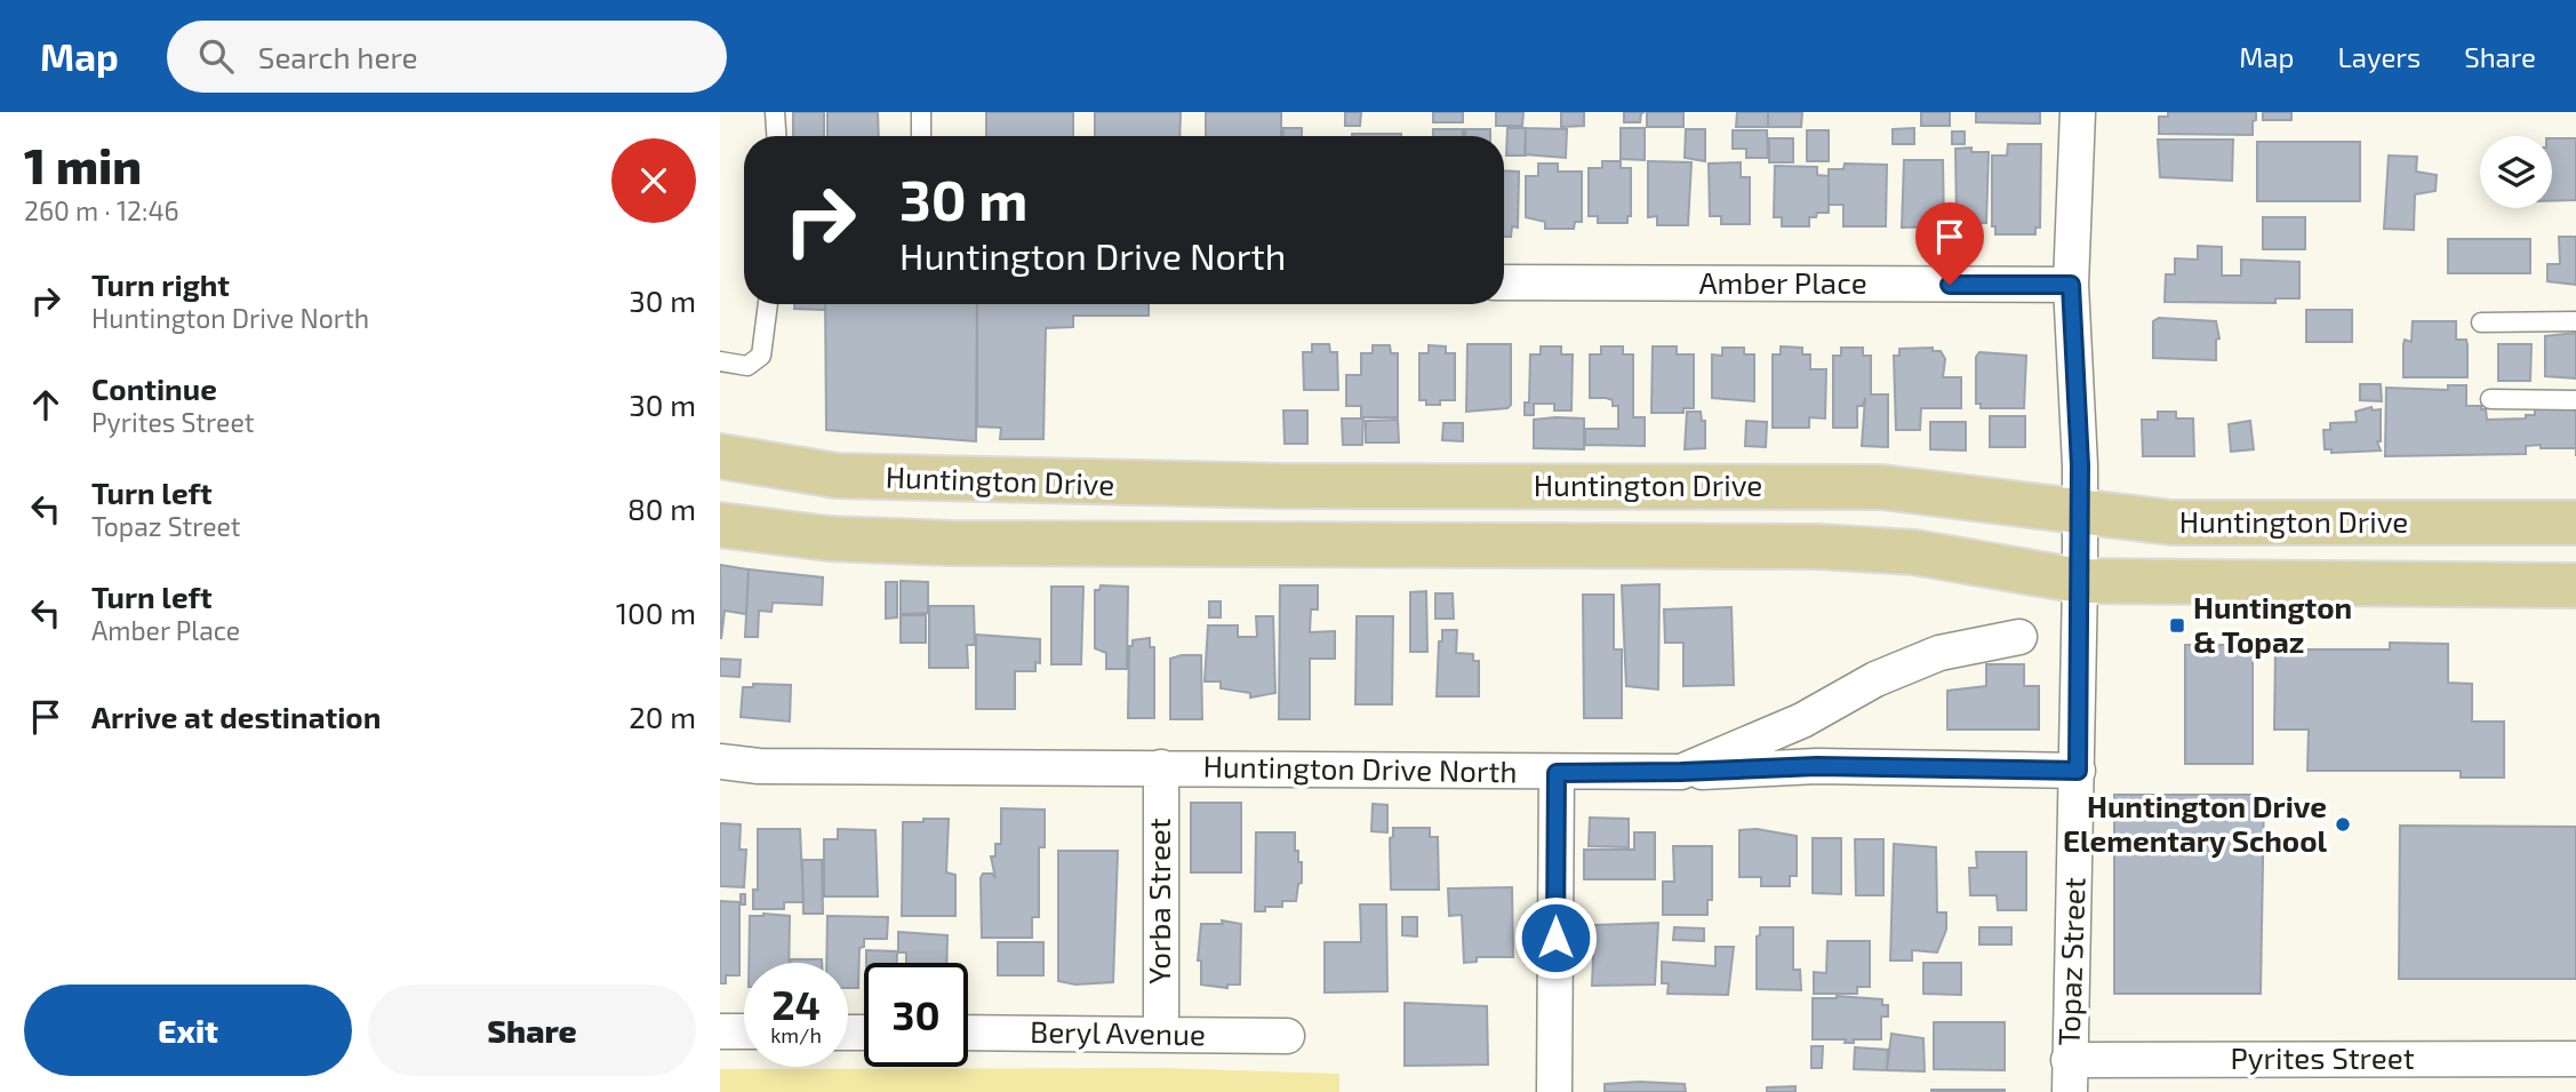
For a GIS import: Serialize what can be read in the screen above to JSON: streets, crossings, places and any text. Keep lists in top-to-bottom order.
{
  "streets": {
    "main road": ["Huntington Drive"],
    "street": [
      "Amber Place",
      "Huntington Drive North",
      "Yorba Street",
      "Topaz Street",
      "Beryl Avenue",
      "Pyrites Street"
    ]
  },
  "crossings": [
    ["Amber Place", "Topaz Street"],
    ["Huntington Drive", "Topaz Street"],
    ["Huntington Drive North", "Yorba Street"],
    ["Yorba Street", "Beryl Avenue"],
    ["Topaz Street", "Pyrites Street"]
  ],
  "places": {
    "transit": ["Huntington & Topaz"],
    "other": ["Huntington Drive Elementary School"]
  },
  "page": {
    "header": "Map",
    "search": "Search here",
    "nav": ["Map", "Layers", "Share"],
    "heading": ["1 min", "260 m · 12:46"],
    "turn": ["30 m", "Huntington Drive North"],
    "list": [
      {
        "name": "Turn right",
        "note": "Huntington Drive North",
        "value": "30 m"
      },
      {
        "name": "Continue",
        "note": "Pyrites Street",
        "value": "30 m"
      },
      {
        "name": "Turn left",
        "note": "Topaz Street",
        "value": "80 m"
      },
      {
        "name": "Turn left",
        "note": "Amber Place",
        "value": "100 m"
      },
      {
        "name": "Arrive at destination",
        "value": "20 m"
      }
    ],
    "speed": "24 km/h",
    "limit": "30",
    "buttons": ["Exit", "Share"]
  }
}
